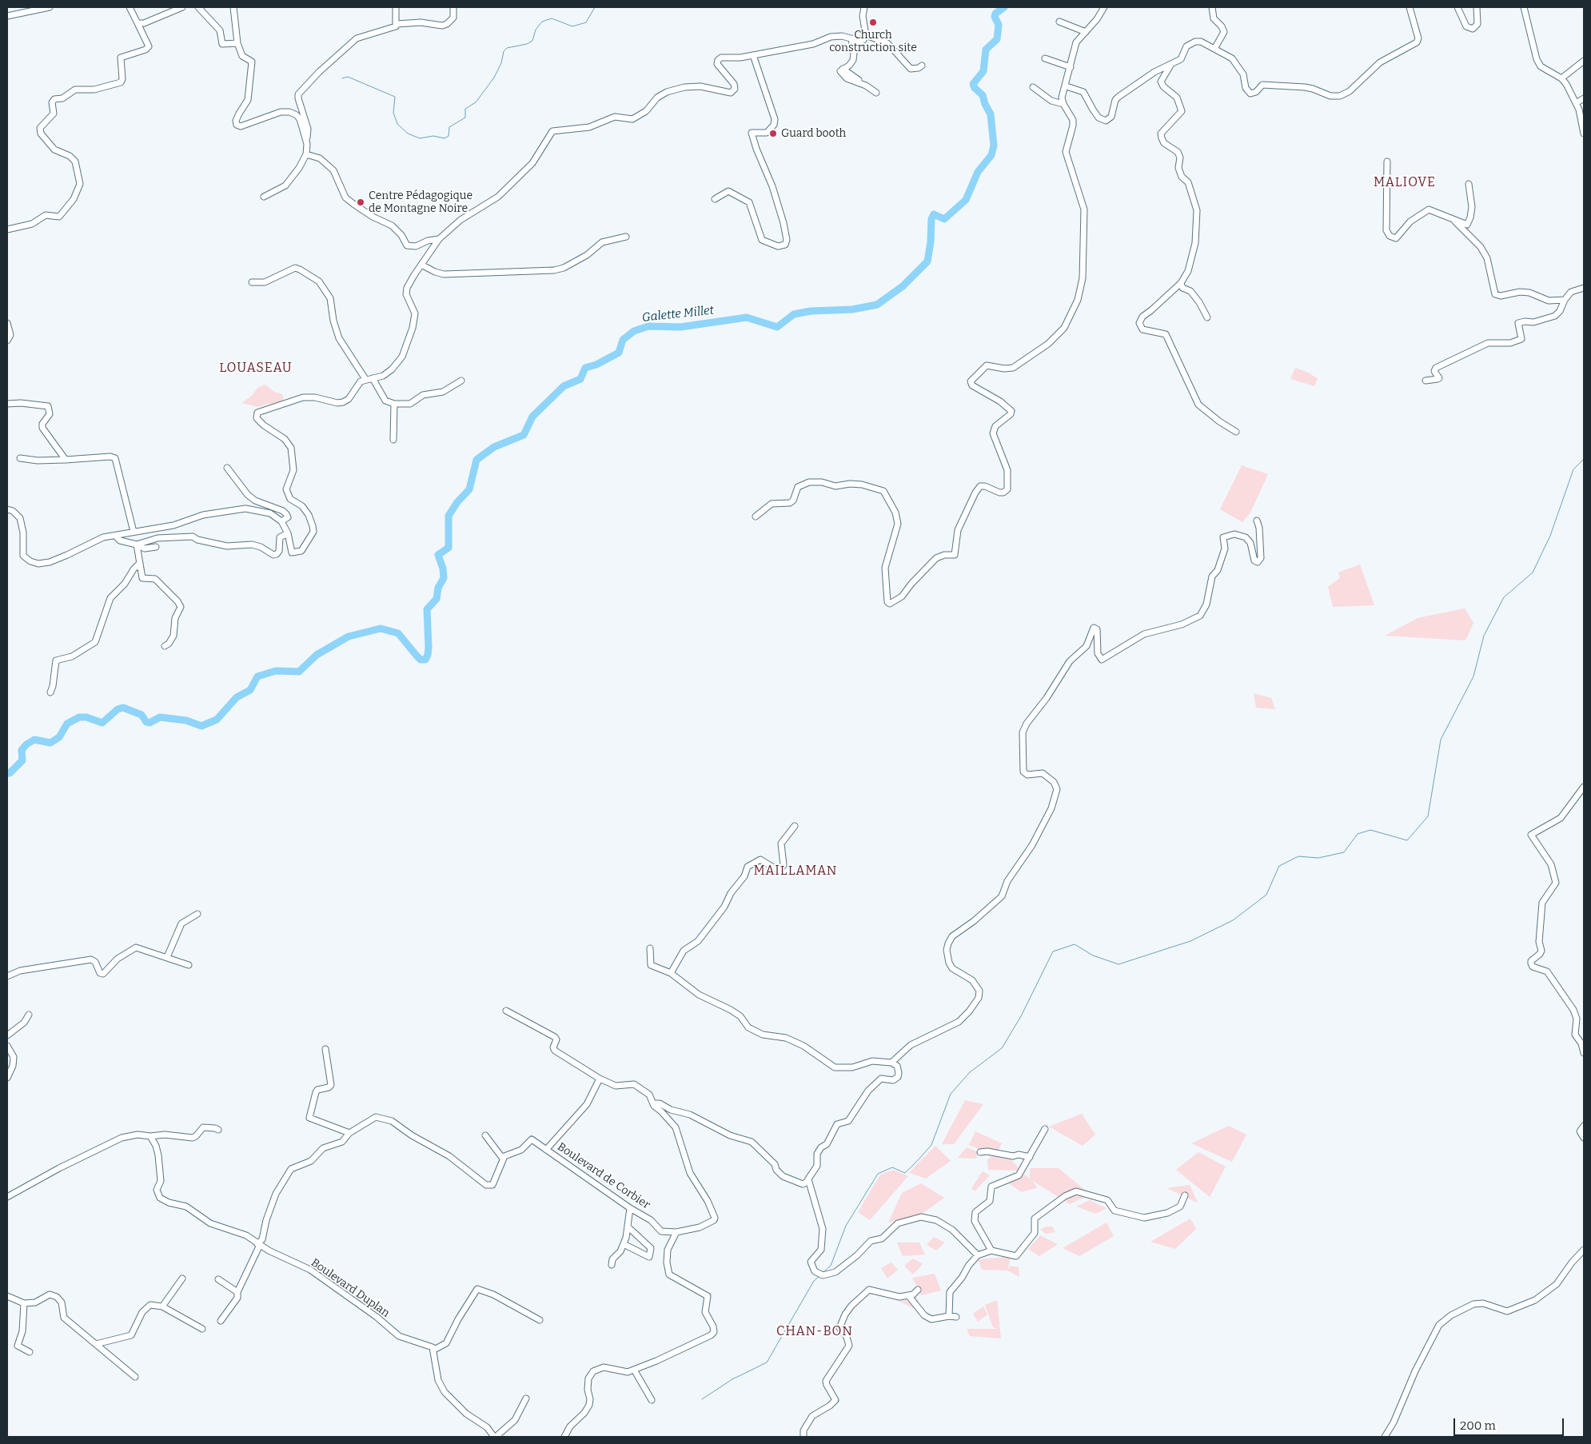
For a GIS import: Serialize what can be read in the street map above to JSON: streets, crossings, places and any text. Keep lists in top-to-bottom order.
{
  "streets": {
    "street": ["Boulevard de Corbier", "Boulevard Duplan"]
  },
  "districts": [
    "MALIOVE",
    "LOUASEAU",
    "MAILLAMAN",
    "CHAN-BON"
  ],
  "water": ["Galette Millet"],
  "places": ["Church construction site", "Guard booth", "Centre Pédagogique de Montagne Noire"],
  "scale_bar": "200 m"
}
